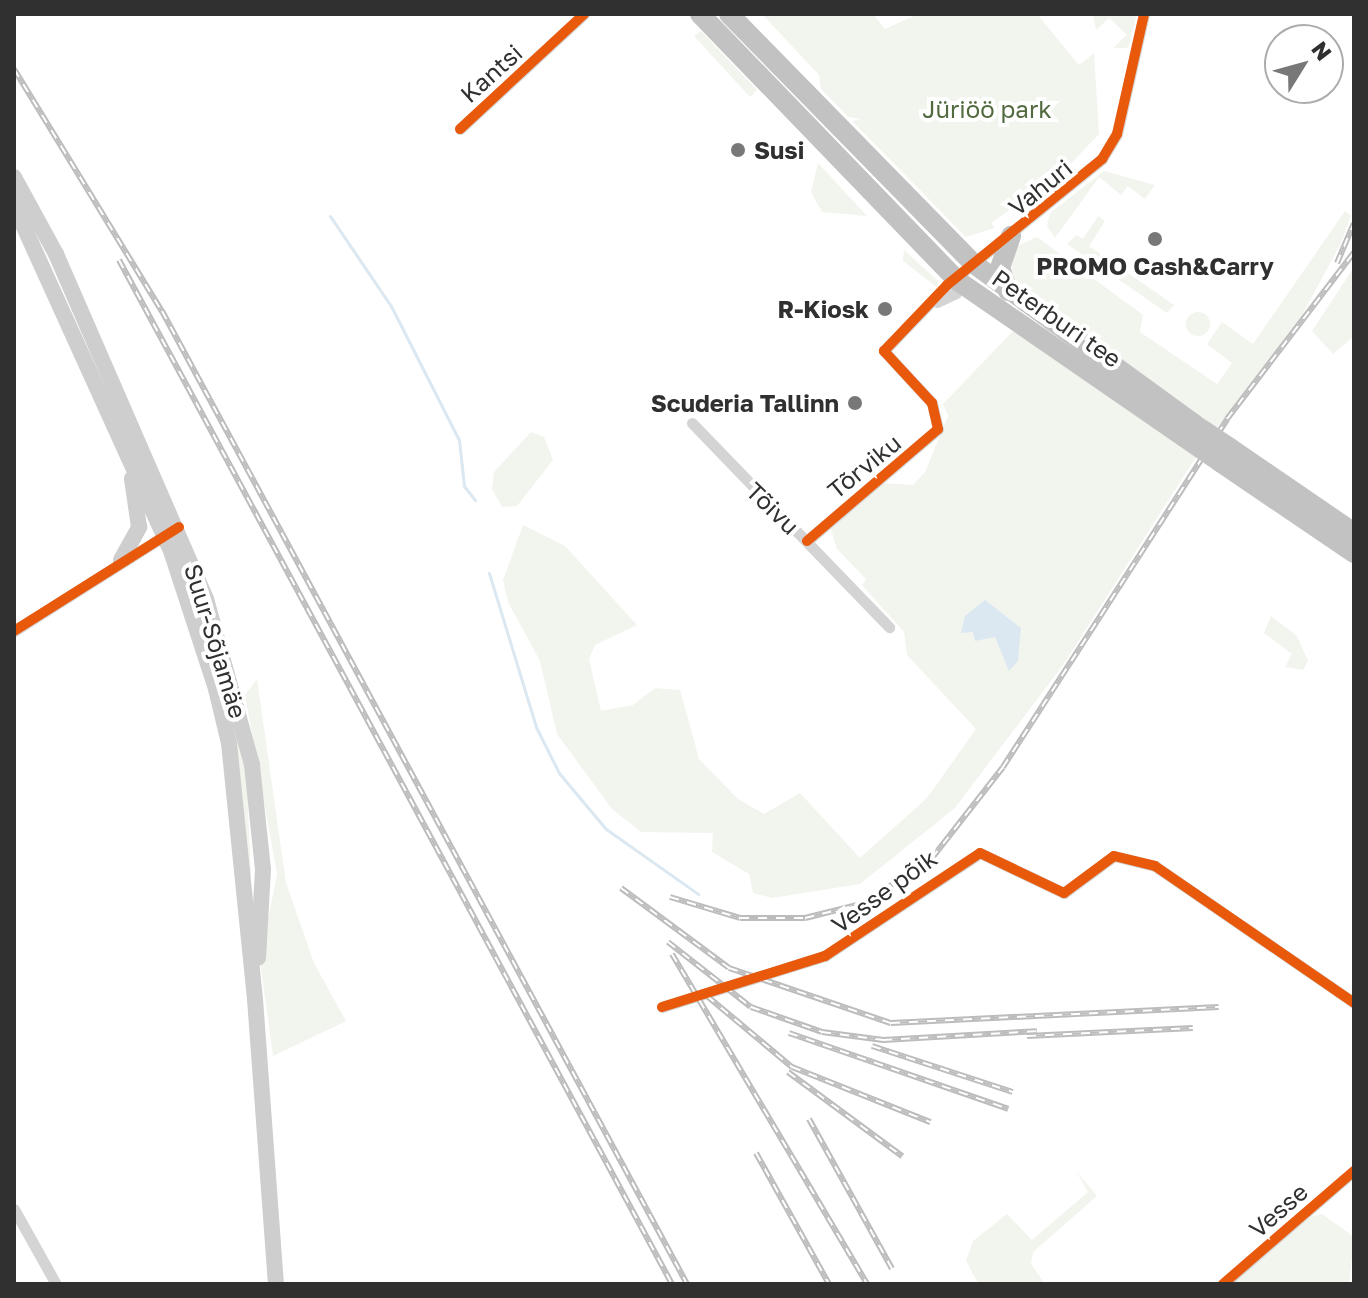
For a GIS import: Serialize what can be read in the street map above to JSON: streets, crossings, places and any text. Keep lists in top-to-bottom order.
{
  "streets": {
    "highway": ["Peterburi tee"],
    "main road": ["Suur-Sõjamäe"],
    "street": [
      "Kantsi",
      "Vahuri",
      "Tõrviku",
      "Tõivu",
      "Vesse põik",
      "Vesse"
    ]
  },
  "crossings": [
    ["Vahuri", "Peterburi tee"],
    ["Vahuri", "Tõrviku"],
    ["Tõrviku", "Tõivu"]
  ],
  "parks": ["Jüriöö park"],
  "places": [
    "Susi",
    "PROMO Cash&Carry",
    "R-Kiosk",
    "Scuderia Tallinn"
  ],
  "north": "top right"
}
